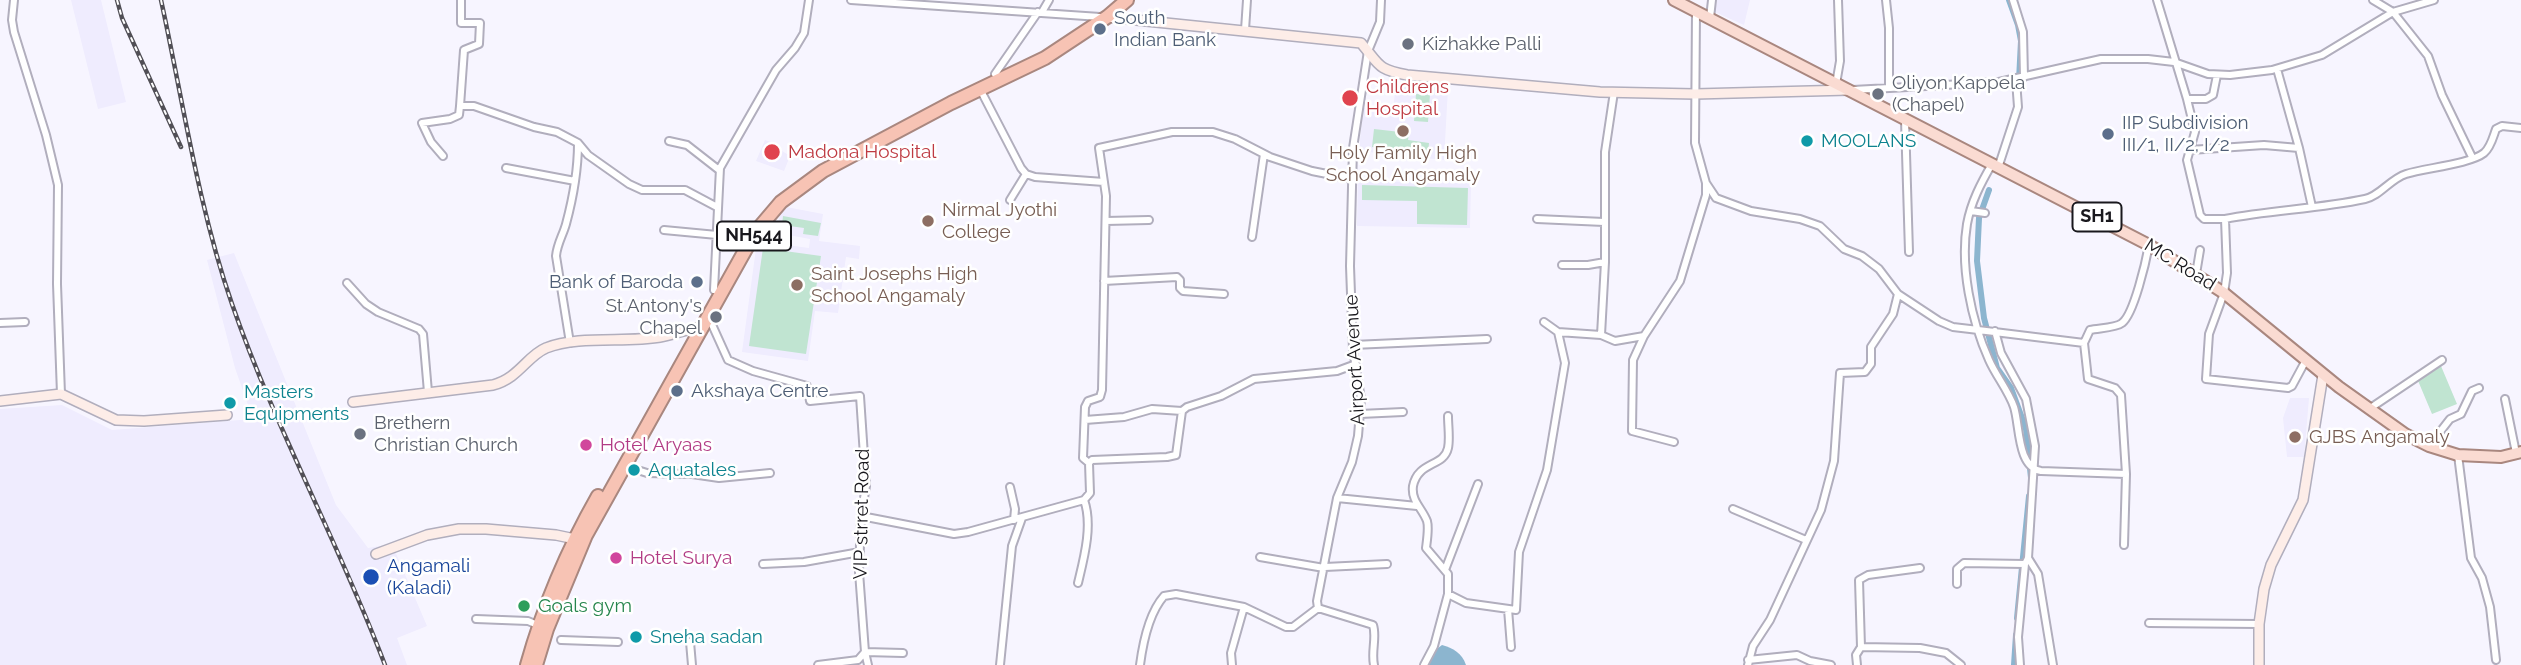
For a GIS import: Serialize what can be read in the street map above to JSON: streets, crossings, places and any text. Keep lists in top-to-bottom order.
{
  "streets": {
    "highway": ["NH544"],
    "main road": ["SH1", "MC Road"],
    "street": ["Airport Avenue", "VIP strret Road"]
  },
  "crossings": [
    ["NH544", "VIP strret Road"]
  ],
  "places": [
    "South Indian Bank",
    "Kizhakke Palli",
    "Oliyon Kappela (Chapel)",
    "Childrens Hospital",
    "Holy Family High School Angamaly",
    "IIP Subdivision III/1, II/2, I/2",
    "MOOLANS",
    "Madona Hospital",
    "Nirmal Jyothi College",
    "Bank of Baroda",
    "Saint Josephs High School Angamaly",
    "St.Antony's Chapel",
    "Akshaya Centre",
    "Masters Equipments",
    "Brethern Christian Church",
    "GJBS Angamaly",
    "Hotel Aryaas",
    "Aquatales",
    "Hotel Surya",
    "Angamali (Kaladi)",
    "Goals gym",
    "Sneha sadan"
  ]
}
